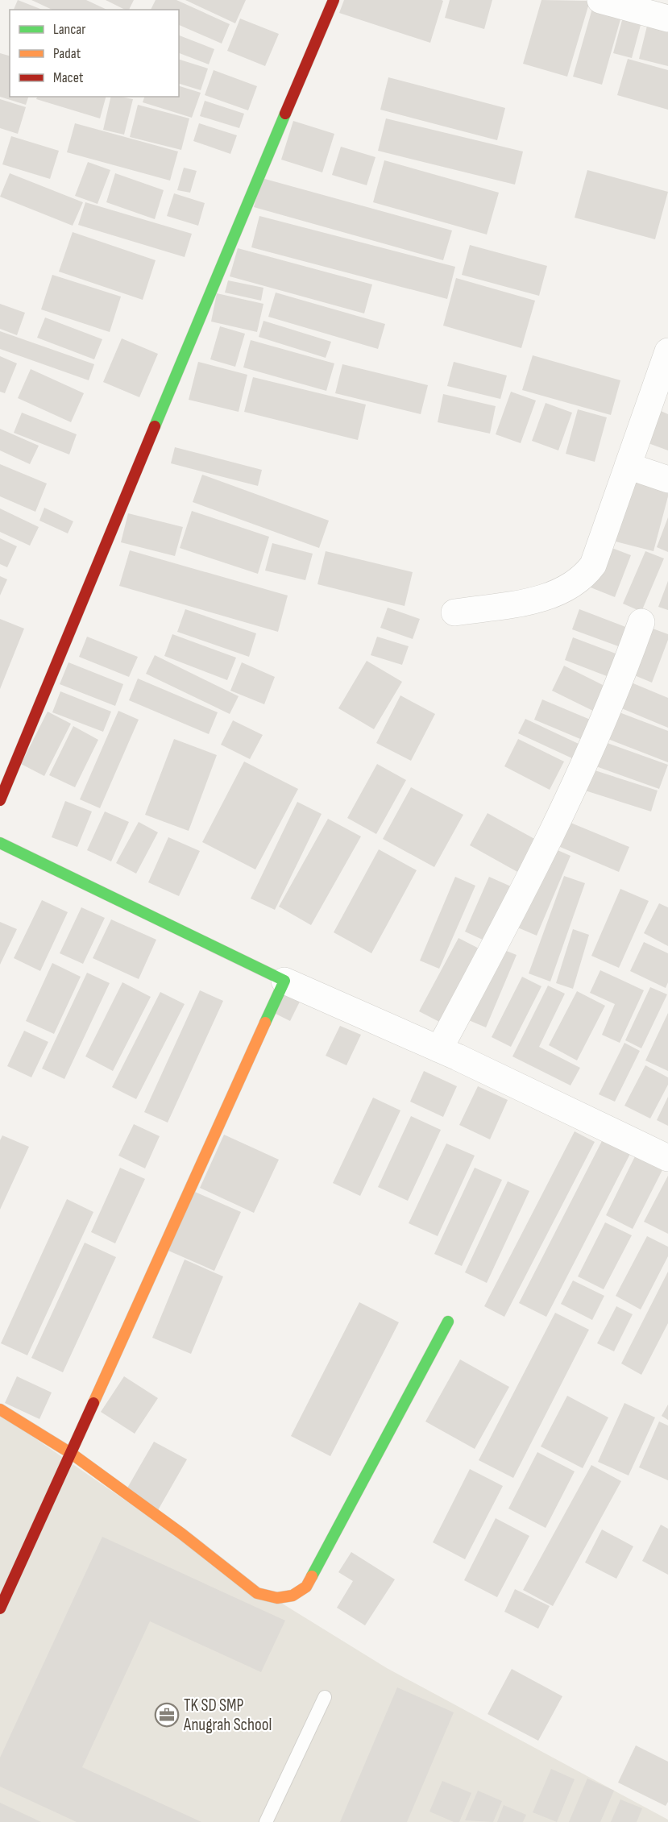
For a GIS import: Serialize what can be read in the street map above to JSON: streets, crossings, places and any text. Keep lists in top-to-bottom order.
{
  "places": {
    "office": ["TK SD SMP Anugrah School"]
  },
  "legend": ["Lancar", "Padat", "Macet"]
}
